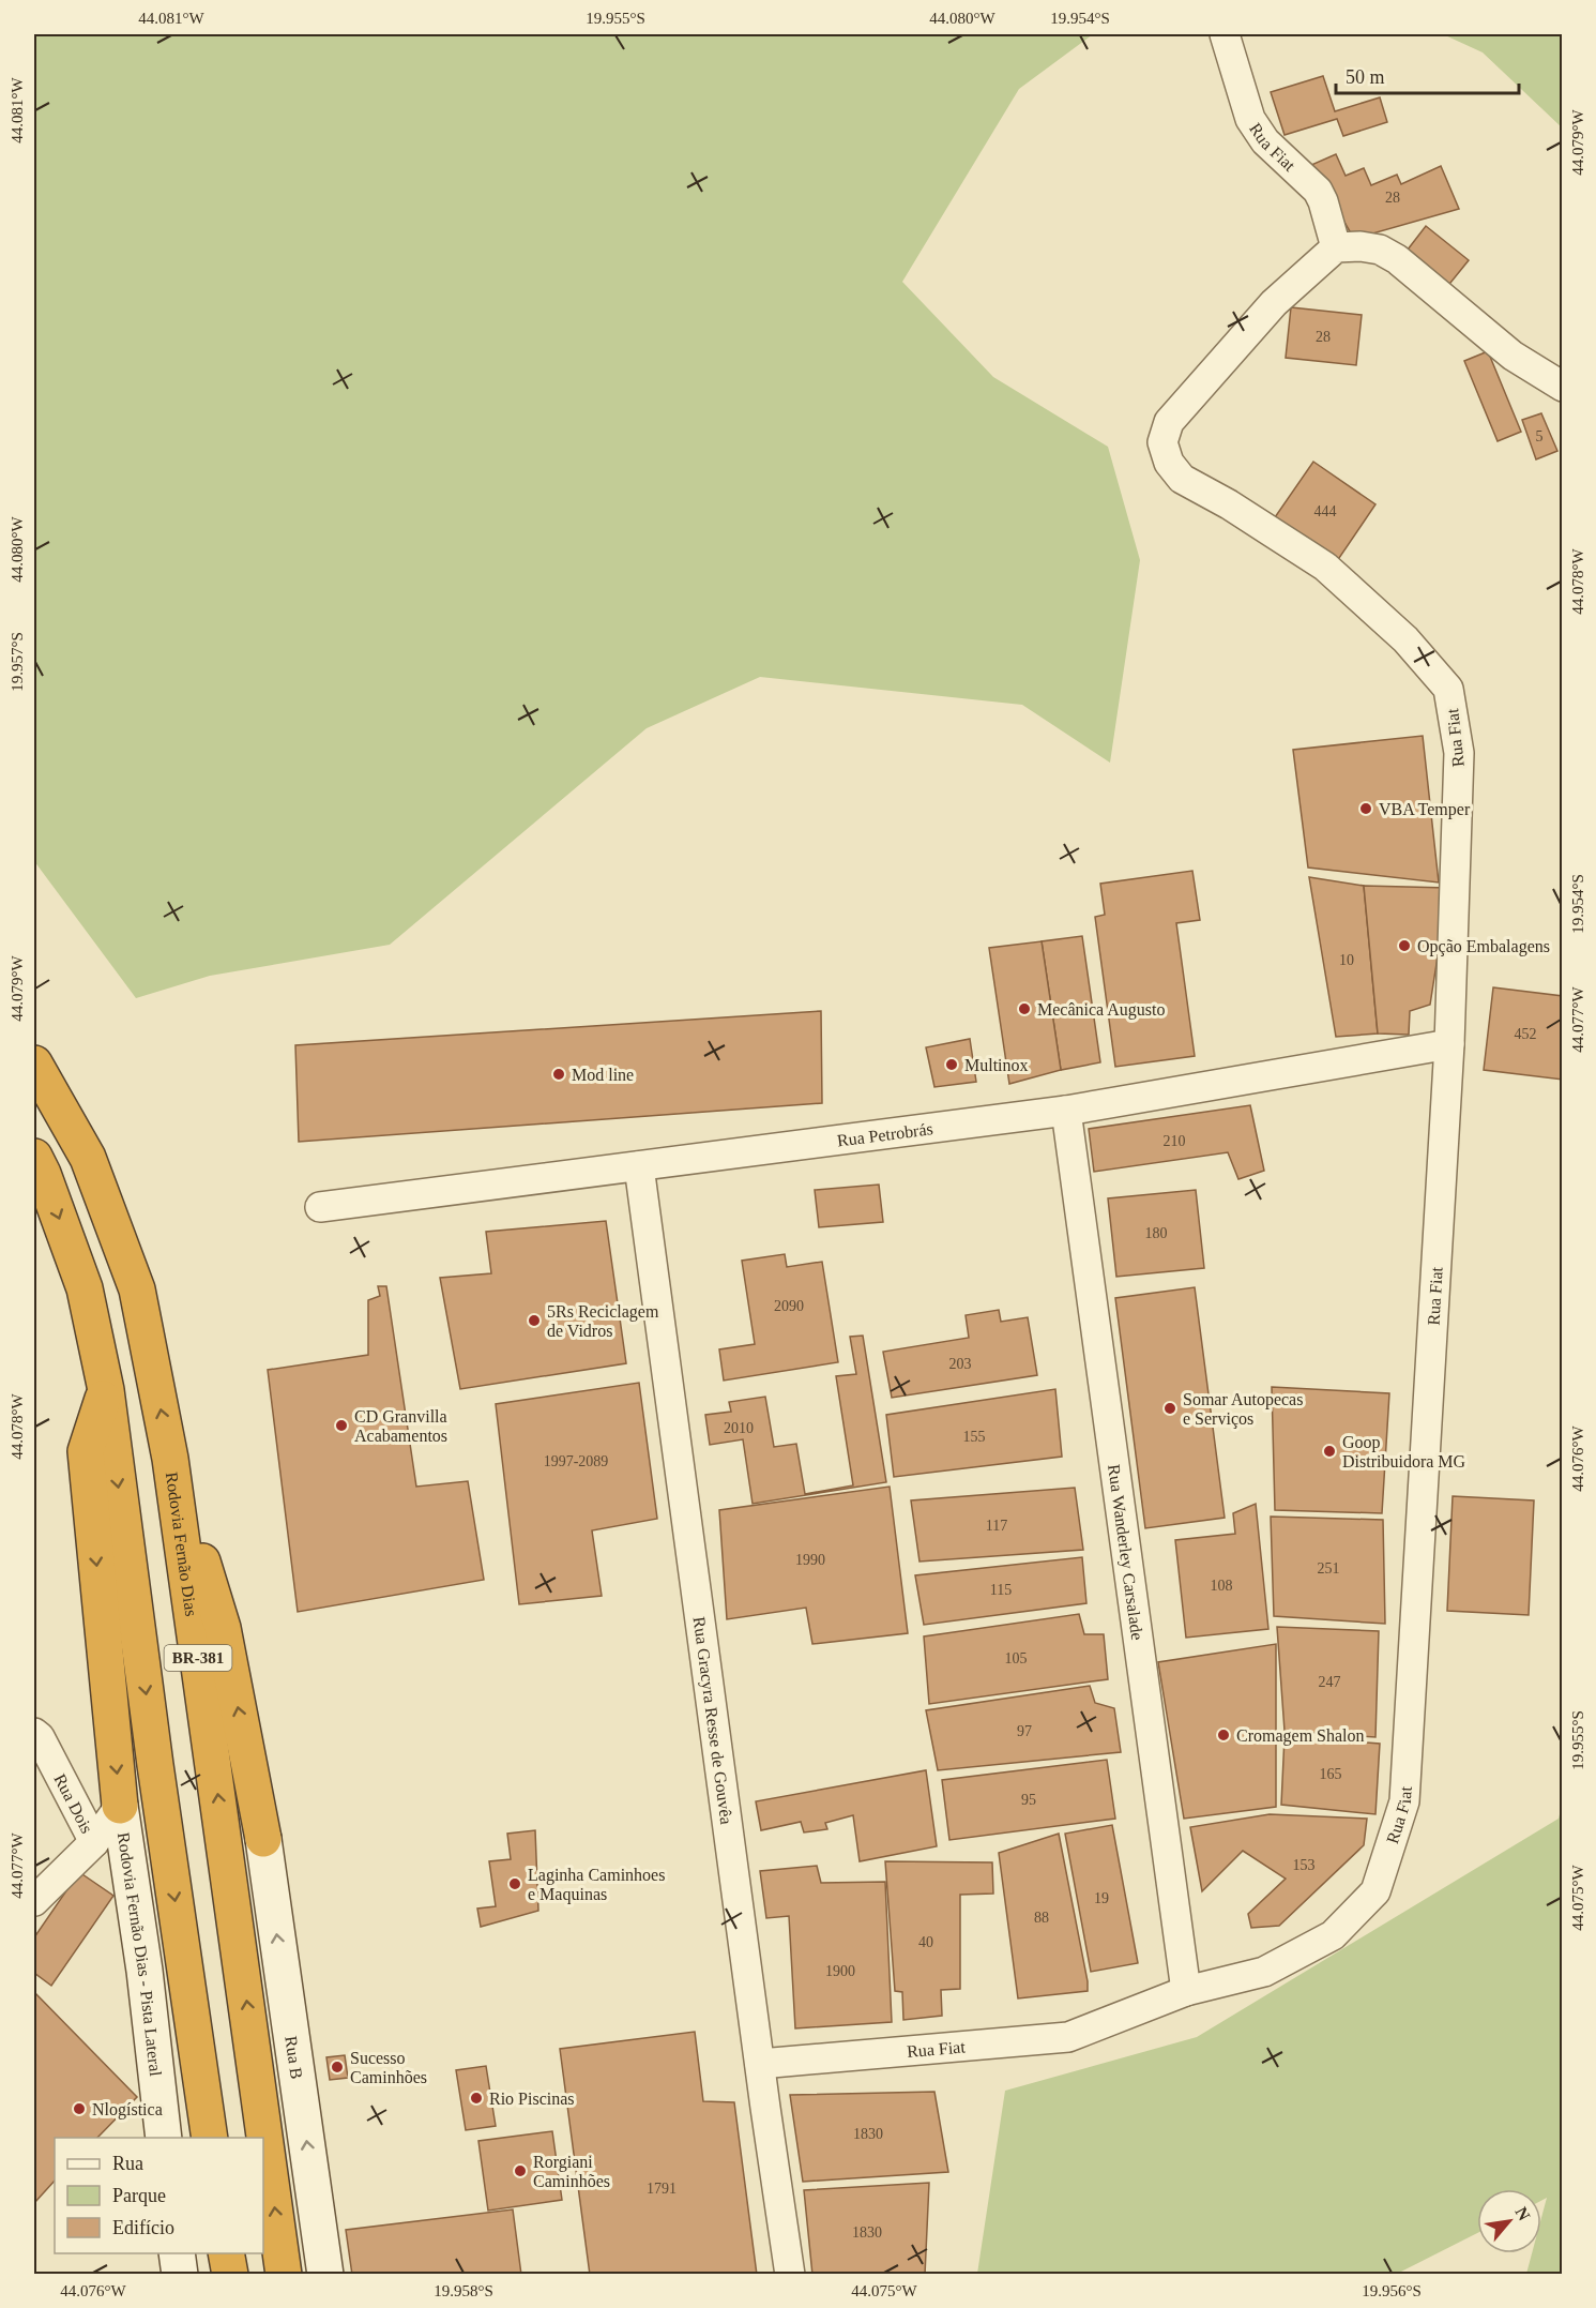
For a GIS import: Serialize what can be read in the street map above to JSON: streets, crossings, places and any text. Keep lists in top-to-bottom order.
{
  "streets": {
    "highway": ["Rodovia Fernão Dias", "BR-381"],
    "street": [
      "Rua Fiat",
      "Rua Petrobrás",
      "Rua Wanderley Carsalade",
      "Rua Gracyra Resse de Gouvêa",
      "Rua Dois",
      "Rodovia Fernão Dias - Pista Lateral",
      "Rua B"
    ]
  },
  "crossings": [
    ["Rua Fiat", "Rua Petrobrás"],
    ["Rua Fiat", "Rua Wanderley Carsalade"],
    ["Rua Fiat", "Rua Gracyra Resse de Gouvêa"],
    ["Rua Petrobrás", "Rua Wanderley Carsalade"],
    ["Rua Petrobrás", "Rua Gracyra Resse de Gouvêa"]
  ],
  "one_way": ["Rua B"],
  "places": [
    "VBA Temper",
    "Opção Embalagens",
    "Mecânica Augusto",
    "Multinox",
    "Mod line",
    "5Rs Reciclagem de Vidros",
    "Somar Autopecas e Serviços",
    "CD Granvilla Acabamentos",
    "Goop Distribuidora MG",
    "Cromagem Shalon",
    "Laginha Caminhoes e Maquinas",
    "Sucesso Caminhões",
    "Rio Piscinas",
    "Nlogística",
    "Rorgiani Caminhões"
  ],
  "house_numbers": [
    "28",
    "28",
    "5",
    "444",
    "10",
    "452",
    "210",
    "180",
    "2090",
    "203",
    "2010",
    "155",
    "1997-2089",
    "117",
    "1990",
    "251",
    "108",
    "115",
    "105",
    "247",
    "97",
    "165",
    "95",
    "153",
    "19",
    "88",
    "40",
    "1900",
    "1830",
    "1791",
    "1830"
  ],
  "legend": ["Rua", "Parque", "Edifício"],
  "scale_bar": "50 m",
  "north": "top right",
  "coordinates": [
    "44.081°W",
    "19.955°S",
    "44.080°W",
    "19.954°S",
    "44.079°W",
    "44.078°W",
    "19.957°S",
    "44.077°W",
    "44.076°W",
    "44.075°W",
    "19.958°S",
    "19.956°S"
  ]
}
